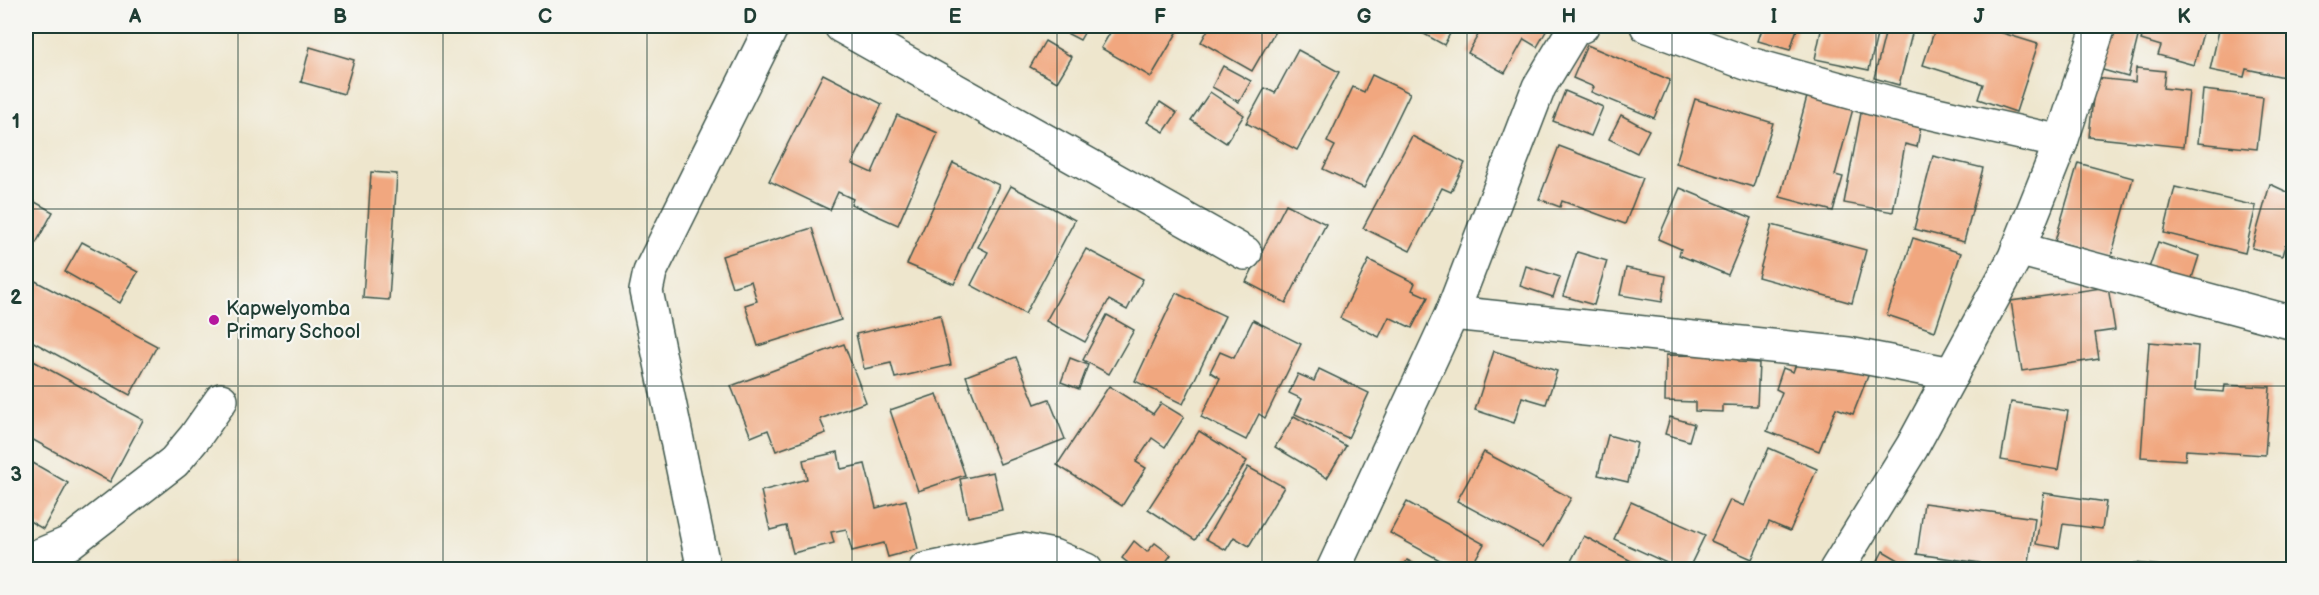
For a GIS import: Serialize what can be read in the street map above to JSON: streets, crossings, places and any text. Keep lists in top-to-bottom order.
{
  "places": ["Kapwelyomba Primary School"],
  "grid": {
    "columns": [
      "A",
      "B",
      "C",
      "D",
      "E",
      "F",
      "G",
      "H",
      "I",
      "J",
      "K"
    ],
    "rows": ["1", "2", "3"]
  }
}
